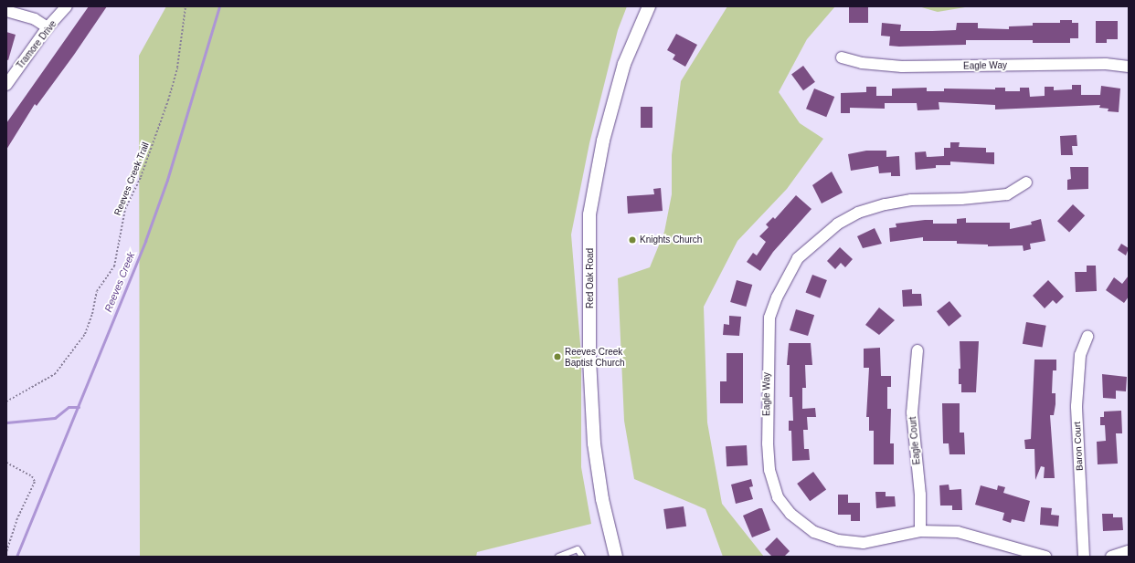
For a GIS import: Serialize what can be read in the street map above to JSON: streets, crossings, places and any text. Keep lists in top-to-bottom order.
{
  "streets": {
    "street": [
      "Tramore Drive",
      "Eagle Way",
      "Red Oak Road",
      "Eagle Court",
      "Baron Court"
    ],
    "path": ["Reeves Creek Trail"]
  },
  "crossings": [
    ["Eagle Way", "Eagle Court"]
  ],
  "water": ["Reeves Creek"],
  "places": ["Knights Church", "Reeves Creek Baptist Church"]
}
